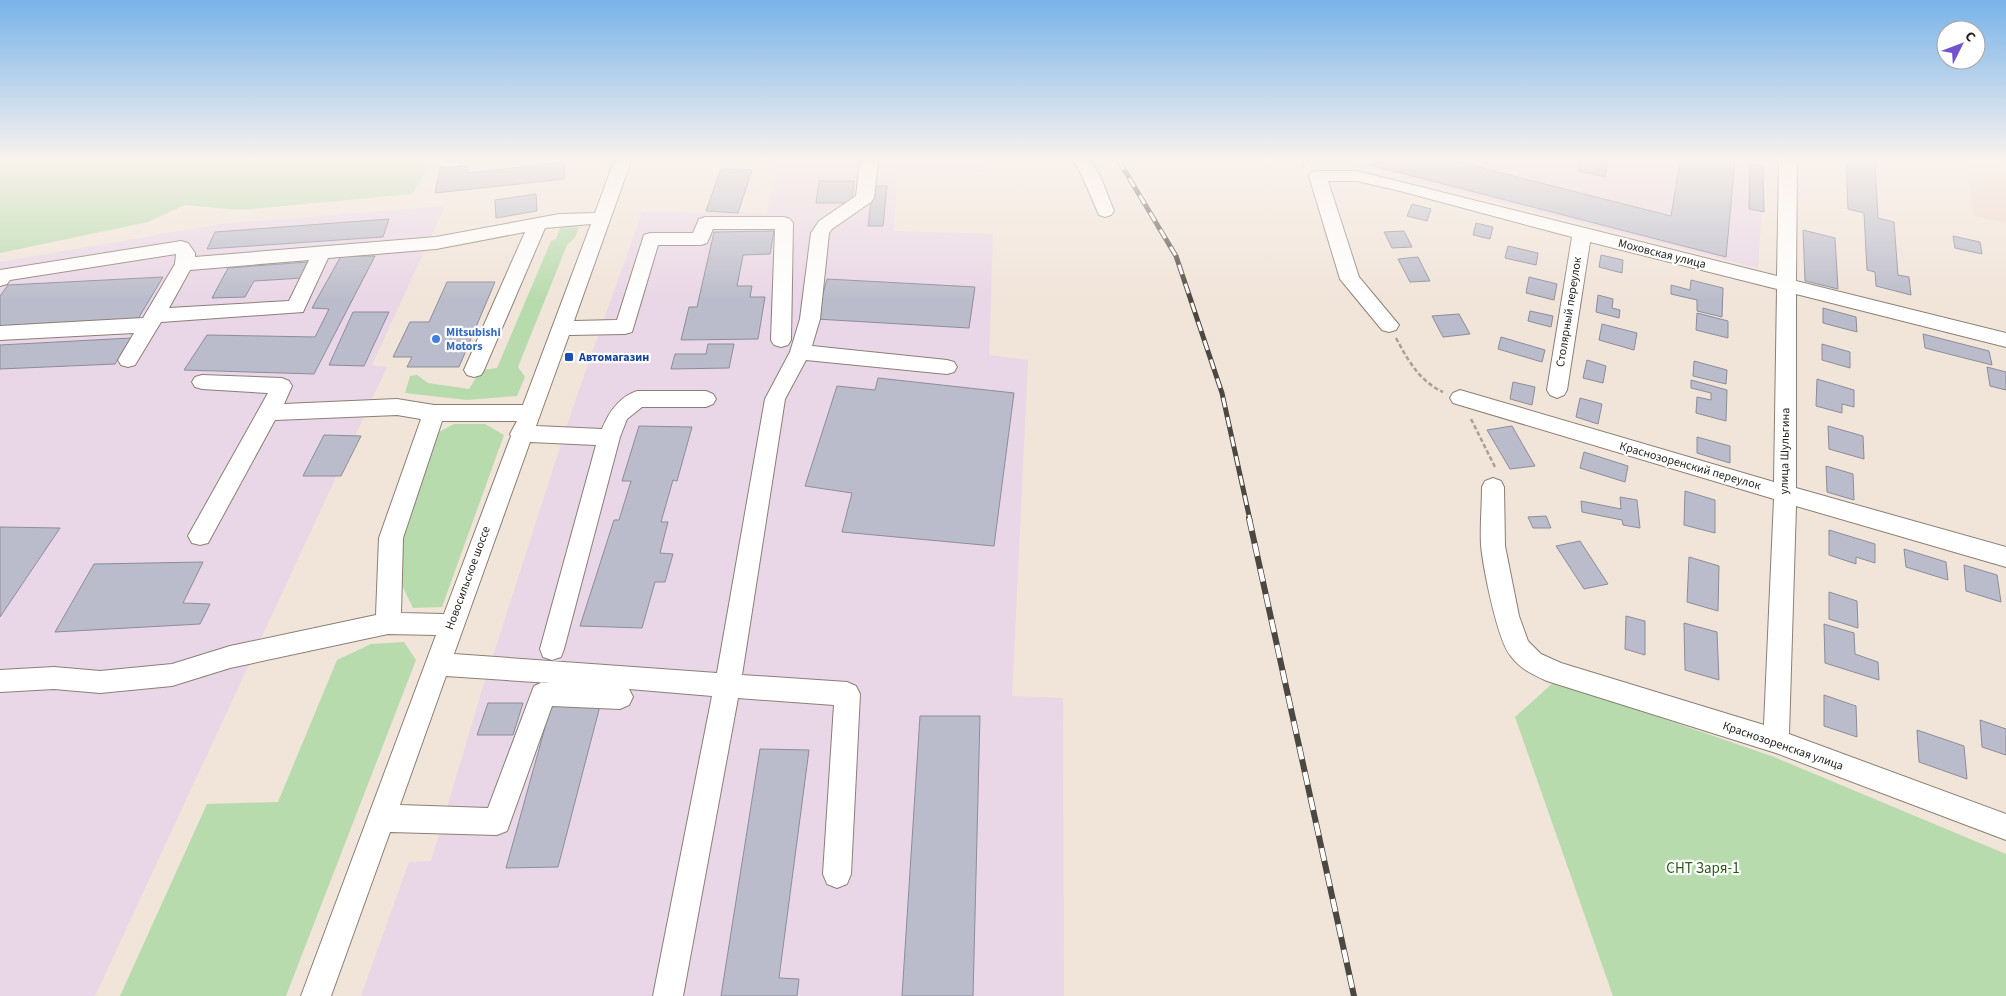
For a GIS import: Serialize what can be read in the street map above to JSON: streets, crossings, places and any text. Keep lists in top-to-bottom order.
{
  "streets": {
    "street": [
      "Моховская улица",
      "Столярный переулок",
      "улица Шульгина",
      "Краснозоренский переулок",
      "Новосильское шоссе",
      "Краснозоренская улица"
    ]
  },
  "crossings": [
    ["Моховская улица", "Столярный переулок"],
    ["Моховская улица", "улица Шульгина"],
    ["улица Шульгина", "Краснозоренский переулок"],
    ["улица Шульгина", "Краснозоренская улица"]
  ],
  "parks": ["СНТ Заря-1"],
  "places": {
    "other": ["Mitsubishi Motors"],
    "transit": ["Автомагазин"]
  },
  "north": "top right"
}
